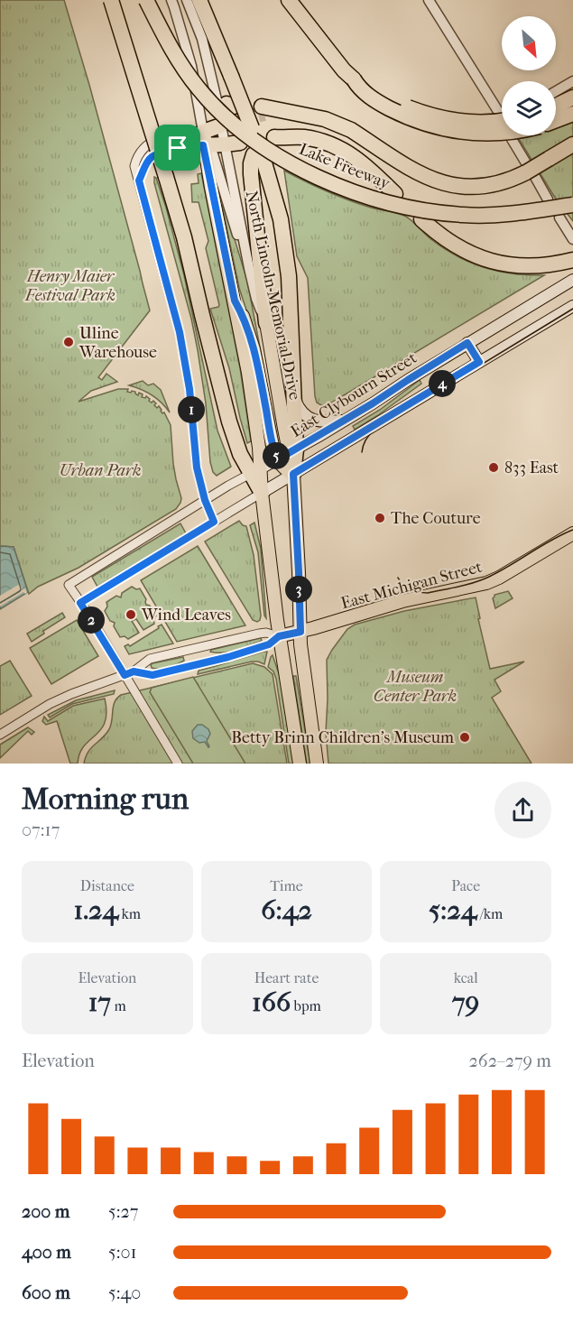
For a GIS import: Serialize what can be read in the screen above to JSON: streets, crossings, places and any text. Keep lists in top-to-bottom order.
{
  "streets": {
    "highway": ["Lake Freeway"],
    "main road": ["North Lincoln Memorial Drive", "East Clybourn Street", "East Michigan Street"]
  },
  "crossings": [
    ["North Lincoln Memorial Drive", "East Clybourn Street"]
  ],
  "parks": ["Henry Maier Festival Park", "Urban Park", "Museum Center Park"],
  "places": [
    "Uline Warehouse",
    "833 East",
    "The Couture",
    "Wind Leaves",
    "Betty Brinn Children's Museum"
  ],
  "north": "bottom right",
  "page": {
    "pins": [
      "4",
      "1",
      "5",
      "3",
      "2"
    ],
    "heading": ["Morning run", "07:17"],
    "stats": [
      ["Distance", "1.24 km"],
      ["Time", "6:42"],
      ["Pace", "5:24 /km"],
      ["Elevation", "17 m"],
      ["Heart rate", "166 bpm"],
      ["kcal", "79"]
    ],
    "chart": ["Elevation", "262–279 m"],
    "list": [
      {
        "name": "200 m",
        "note": "5:27"
      },
      {
        "name": "400 m",
        "note": "5:01"
      },
      {
        "name": "600 m",
        "note": "5:40"
      }
    ]
  }
}
